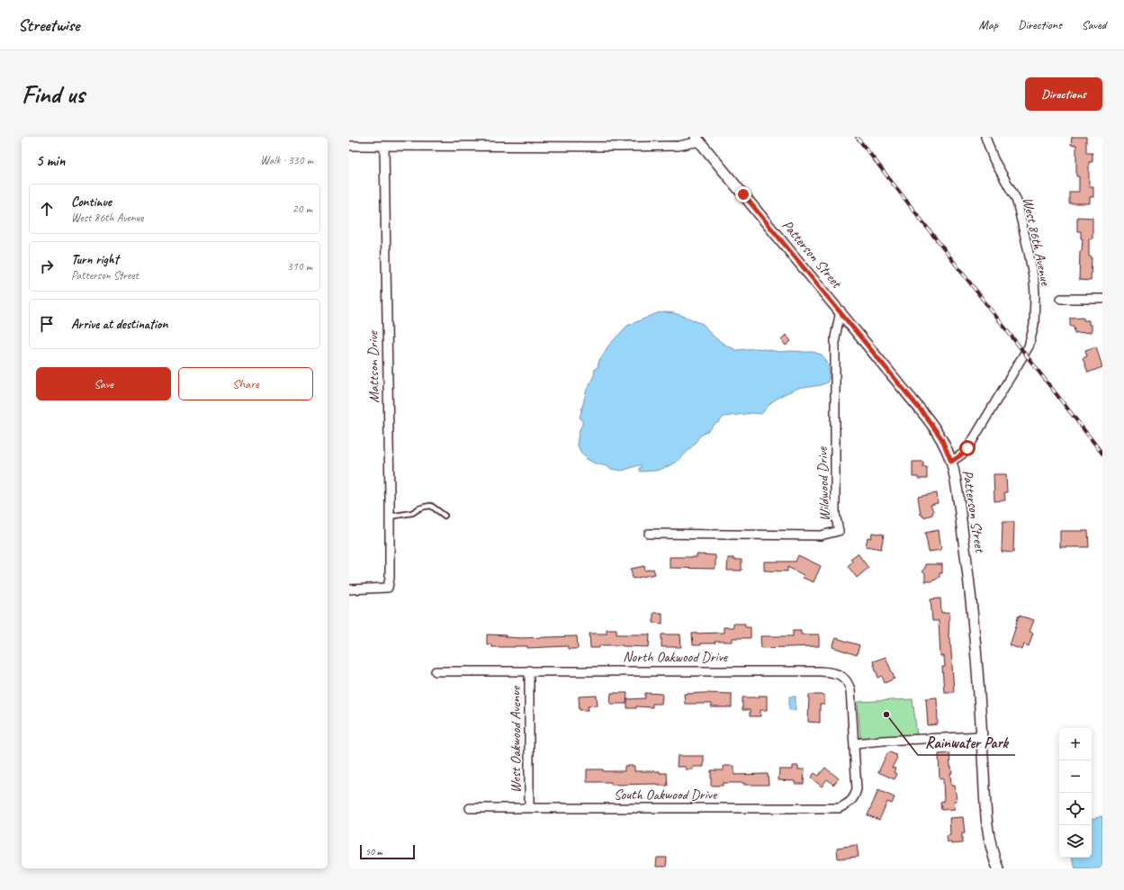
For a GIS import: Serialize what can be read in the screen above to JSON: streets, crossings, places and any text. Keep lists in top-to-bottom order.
{
  "streets": {
    "street": [
      "West 86th Avenue",
      "Patterson Street",
      "Mattson Drive",
      "Wildwood Drive",
      "North Oakwood Drive",
      "West Oakwood Avenue",
      "South Oakwood Drive"
    ]
  },
  "crossings": [
    ["West 86th Avenue", "Patterson Street"],
    ["Patterson Street", "Wildwood Drive"],
    ["North Oakwood Drive", "West Oakwood Avenue"],
    ["North Oakwood Drive", "South Oakwood Drive"],
    ["West Oakwood Avenue", "South Oakwood Drive"]
  ],
  "places": ["Rainwater Park"],
  "scale_bar": "50 m",
  "page": {
    "header": "Streetwise",
    "nav": ["Map", "Directions", "Saved"],
    "buttons": [
      "Directions",
      ["Save", "Share"]
    ],
    "title": "Find us",
    "heading": ["5 min", "Walk · 330 m"],
    "list": [
      ["Continue", "West 86th Avenue", "20 m"],
      ["Turn right", "Patterson Street", "310 m"],
      "Arrive at destination"
    ],
    "map_buttons": ["+", "−"],
    "scale": "50 m"
  }
}
